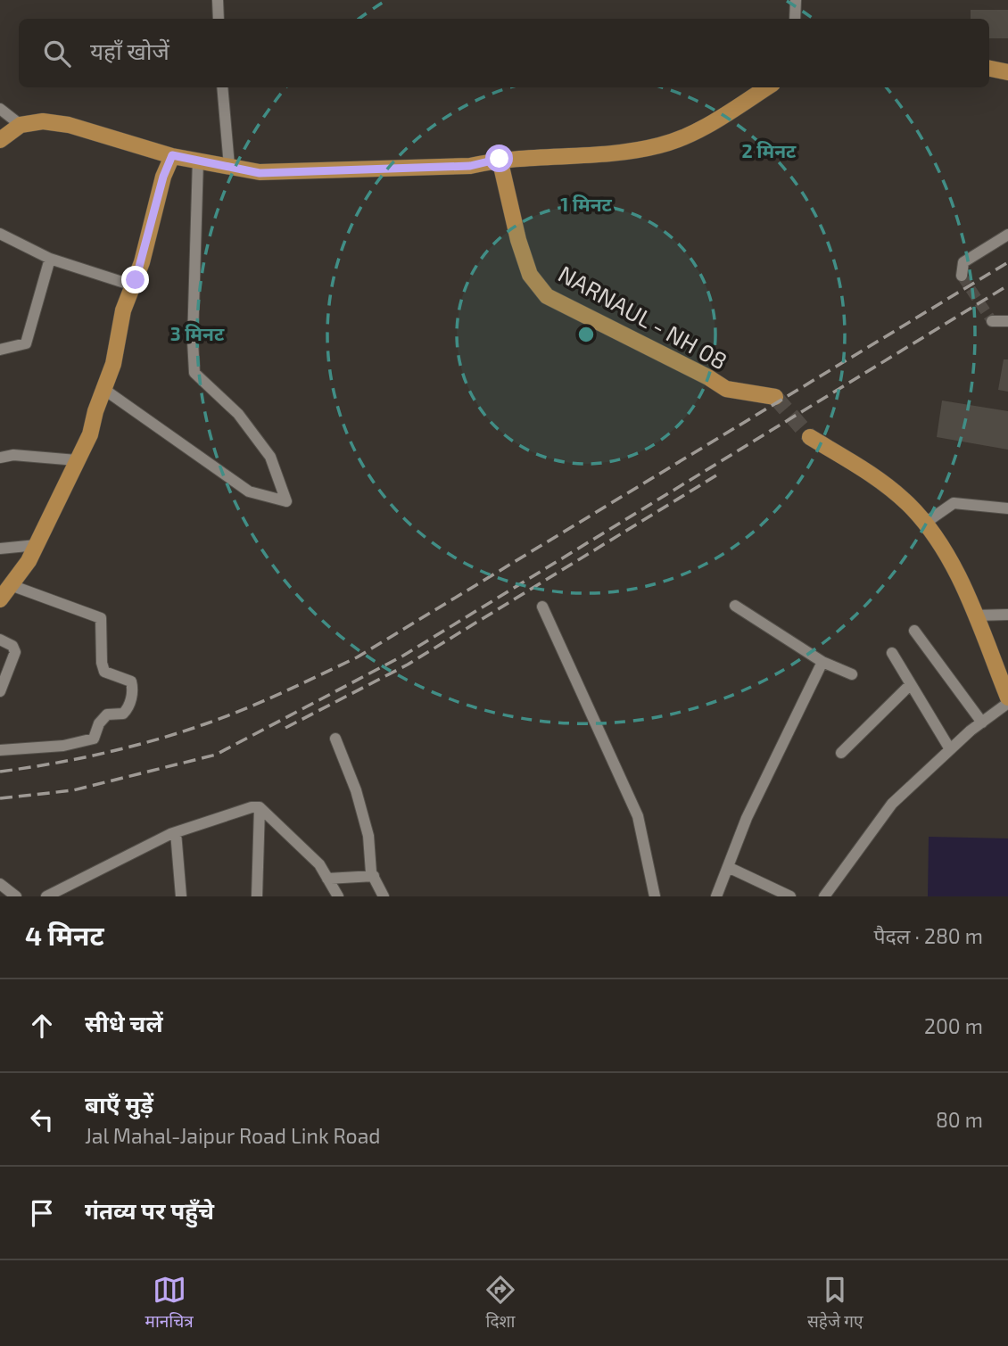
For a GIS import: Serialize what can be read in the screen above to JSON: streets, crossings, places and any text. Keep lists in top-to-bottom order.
{
  "streets": {
    "main road": ["NARNAUL - NH 08"]
  },
  "page": {
    "search": "यहाँ खोजें",
    "heading": ["4 मिनट", "पैदल · 280 m"],
    "list": [
      ["सीधे चलें", "200 m"],
      ["बाएँ मुड़ें", "Jal Mahal-Jaipur Road Link Road", "80 m"],
      "गंतव्य पर पहुँचे"
    ],
    "nav": ["मानचित्र", "दिशा", "सहेजे गए"]
  },
  "rings": ["2 मिनट", "1 मिनट", "3 मिनट"]
}
